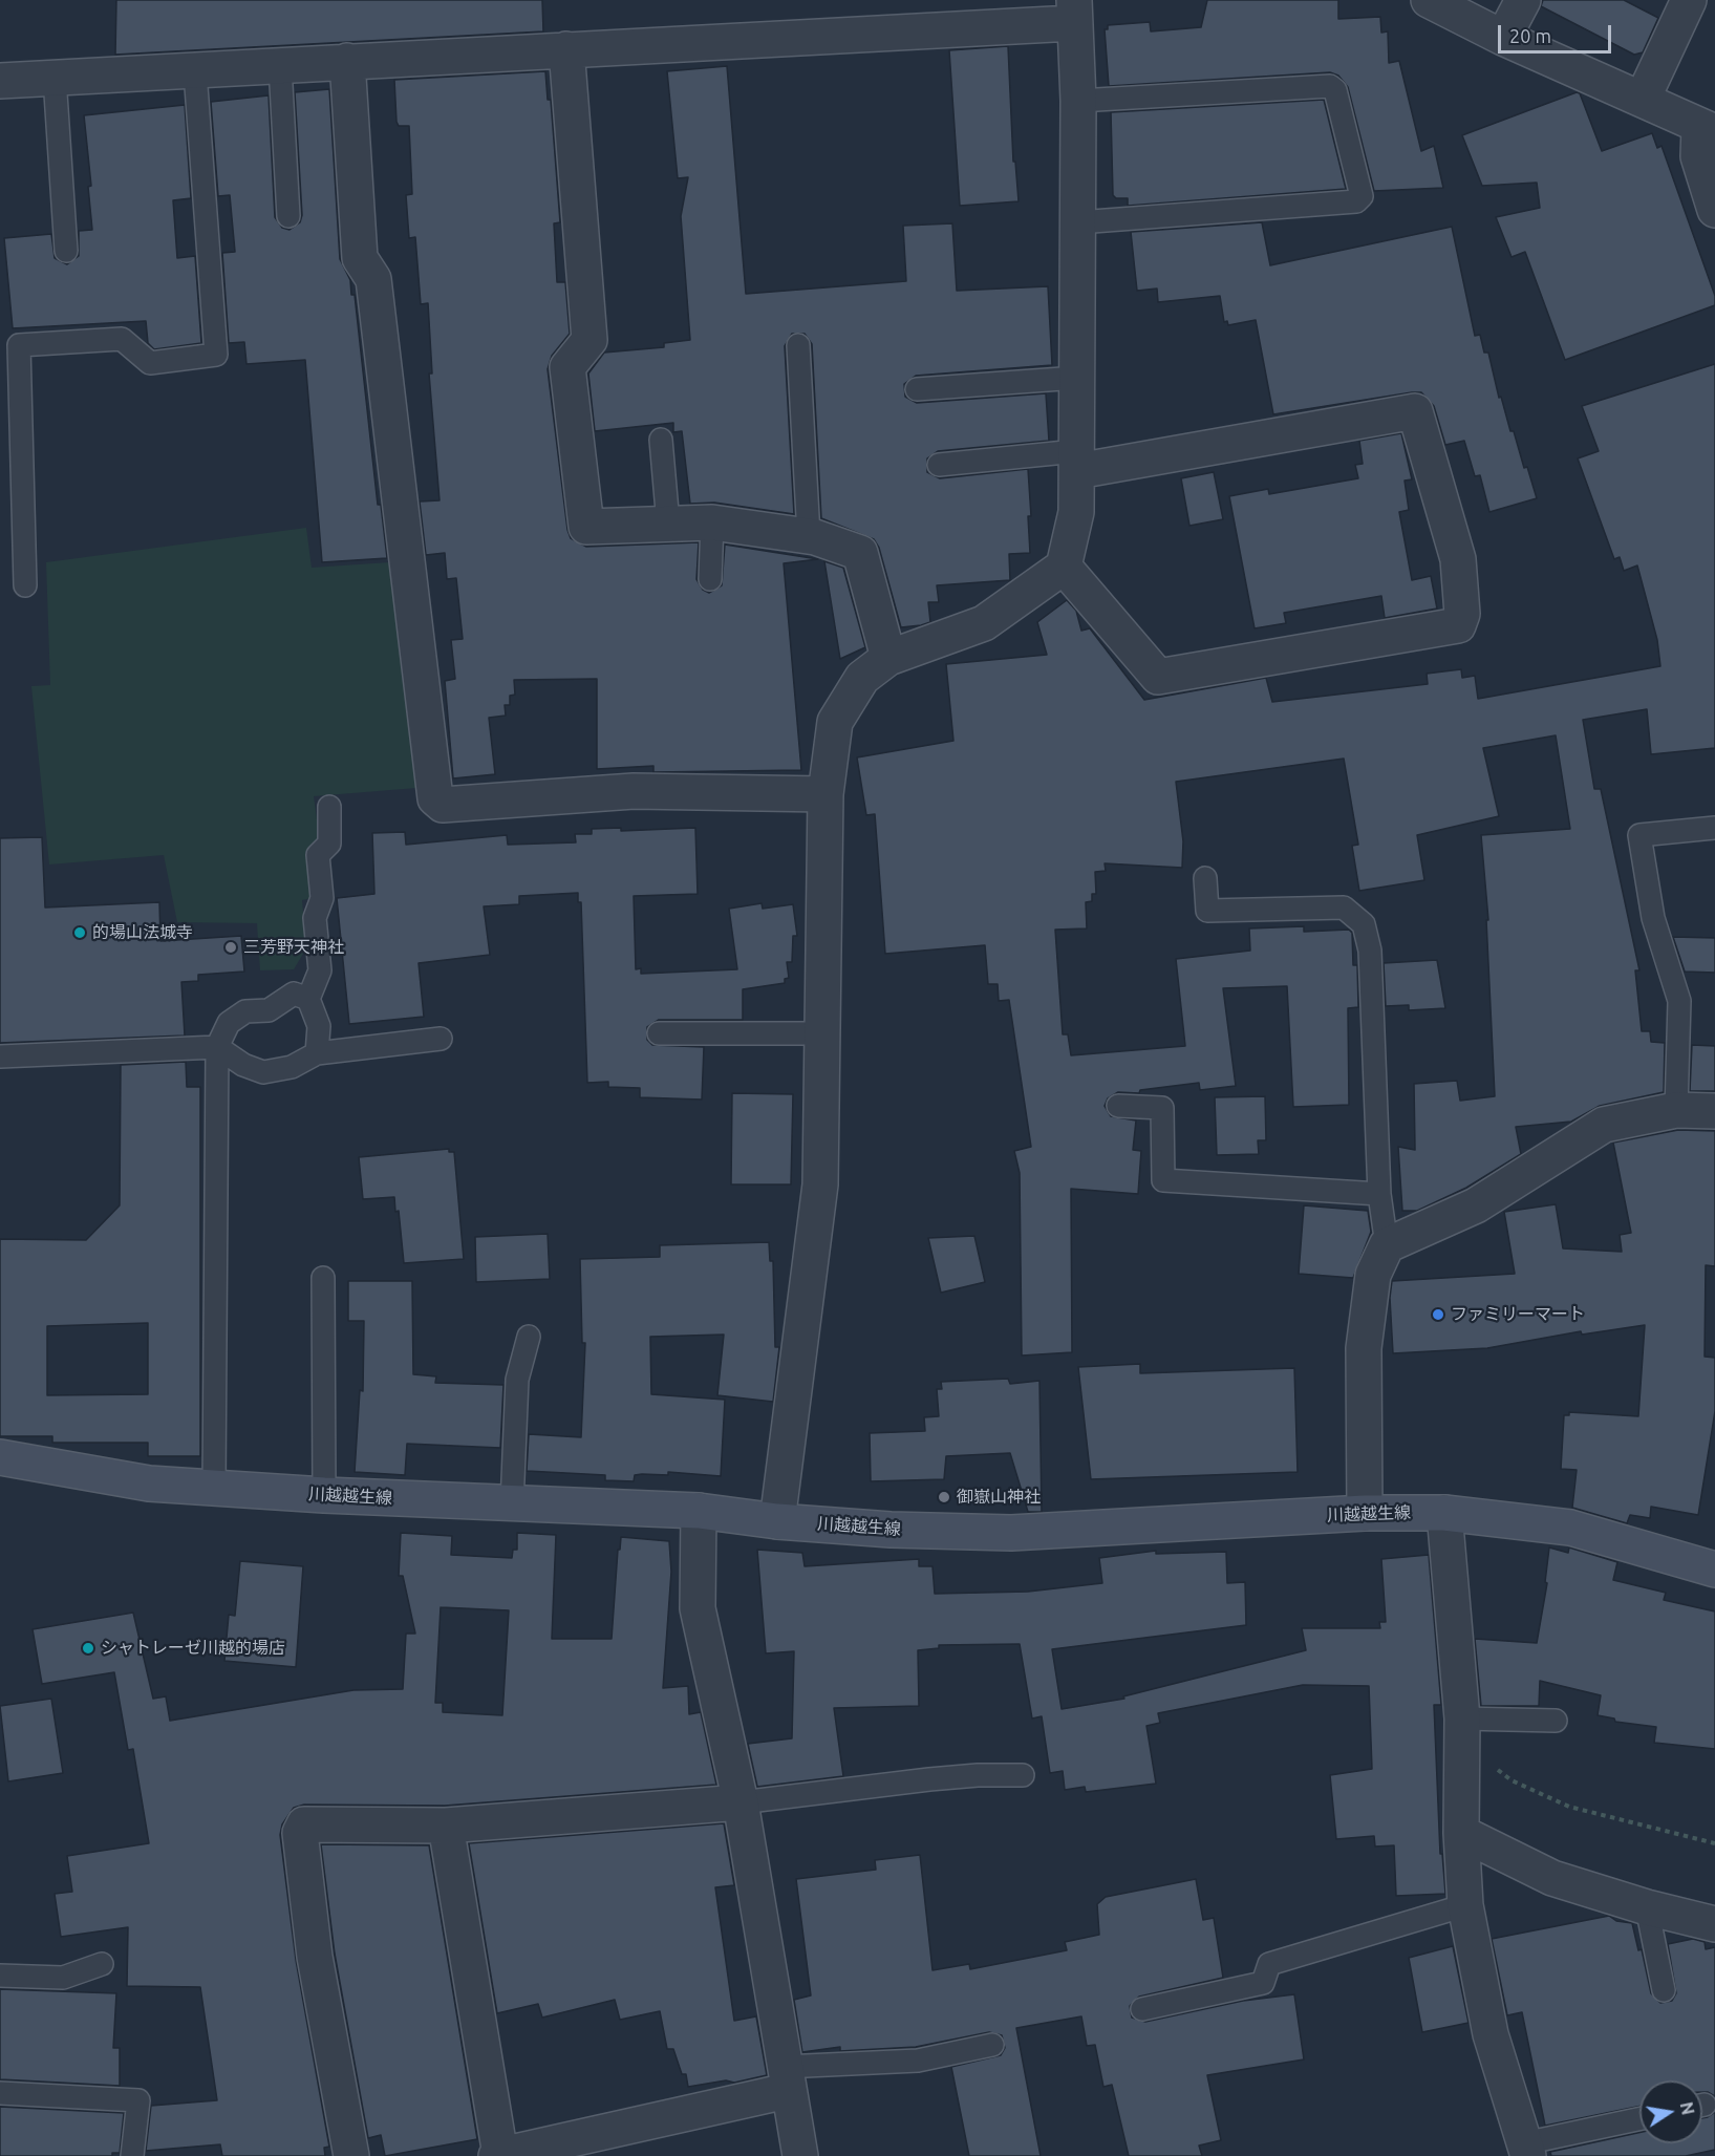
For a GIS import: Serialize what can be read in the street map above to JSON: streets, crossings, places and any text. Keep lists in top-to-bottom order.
{
  "streets": {
    "main road": ["川越越生線"]
  },
  "places": [
    "的場山法城寺",
    "三芳野天神社",
    "ファミリーマート",
    "御嶽山神社",
    "シャトレーゼ川越的場店"
  ],
  "scale_bar": "20 m",
  "north": "right"
}
